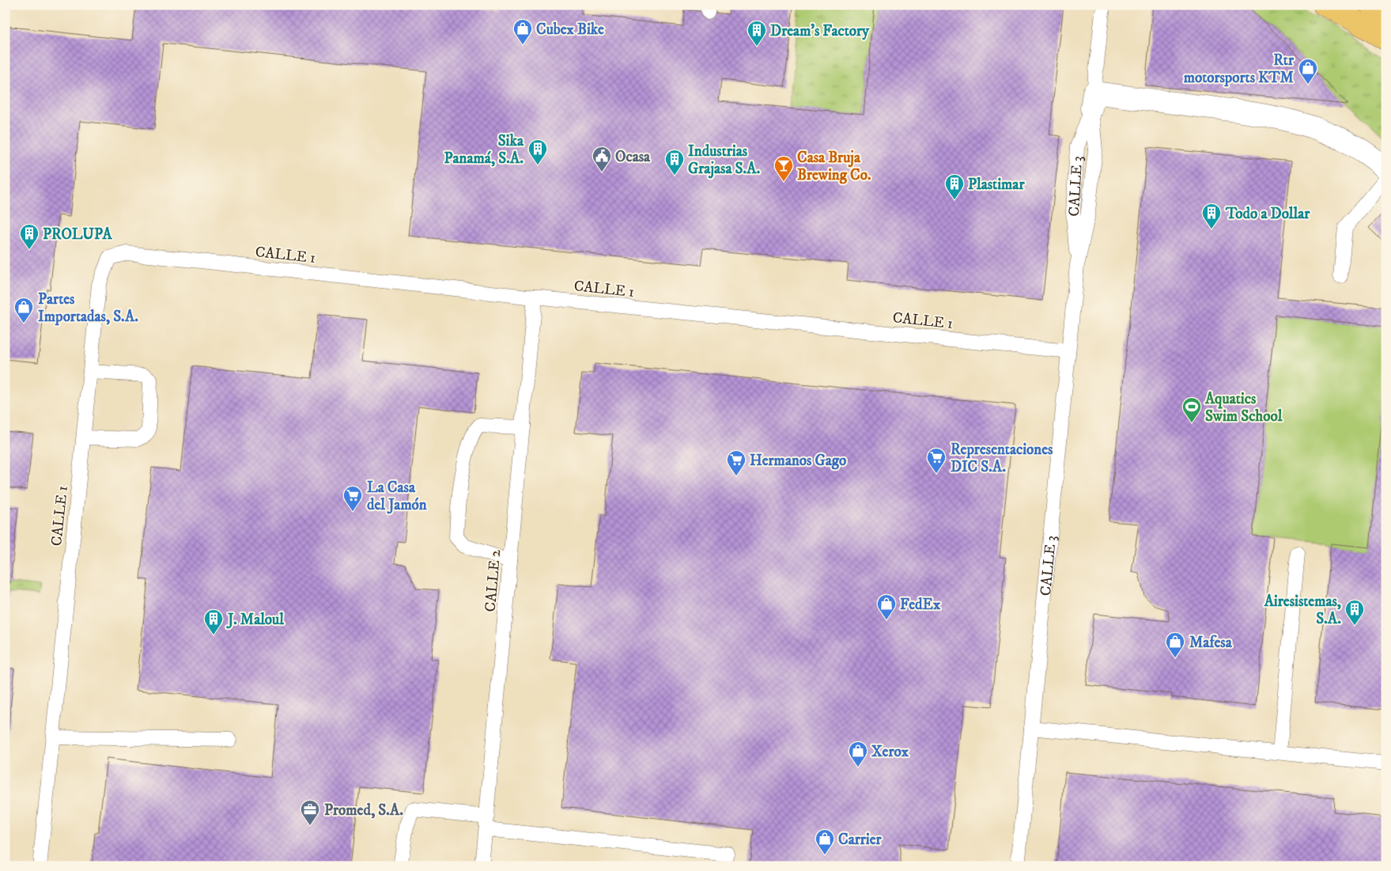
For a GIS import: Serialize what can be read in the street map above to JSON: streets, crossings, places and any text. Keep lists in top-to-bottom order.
{
  "streets": {
    "lane": ["CALLE 3", "CALLE 1", "CALLE 2"]
  },
  "crossings": [
    ["CALLE 3", "CALLE 1"],
    ["CALLE 1", "CALLE 2"]
  ],
  "places": {
    "shop": [
      "Cubex Bike",
      "Rtr motorsports KTM",
      "Partes Importadas, S.A.",
      "FedEx",
      "Mafesa",
      "Xerox",
      "Carrier"
    ],
    "building": [
      "Dream's Factory",
      "Sika Panamá, S.A.",
      "Industrias Grajasa S.A.",
      "Plastimar",
      "Todo a Dollar",
      "PROLUPA",
      "Airesistemas, S.A.",
      "J. Maloul"
    ],
    "public building": ["Ocasa"],
    "bar": ["Casa Bruja Brewing Co."],
    "sports": ["Aquatics Swim School"],
    "supermarket": ["Representaciones DIC S.A.", "Hermanos Gago", "La Casa del Jamón"],
    "office": ["Promed, S.A."]
  }
}
